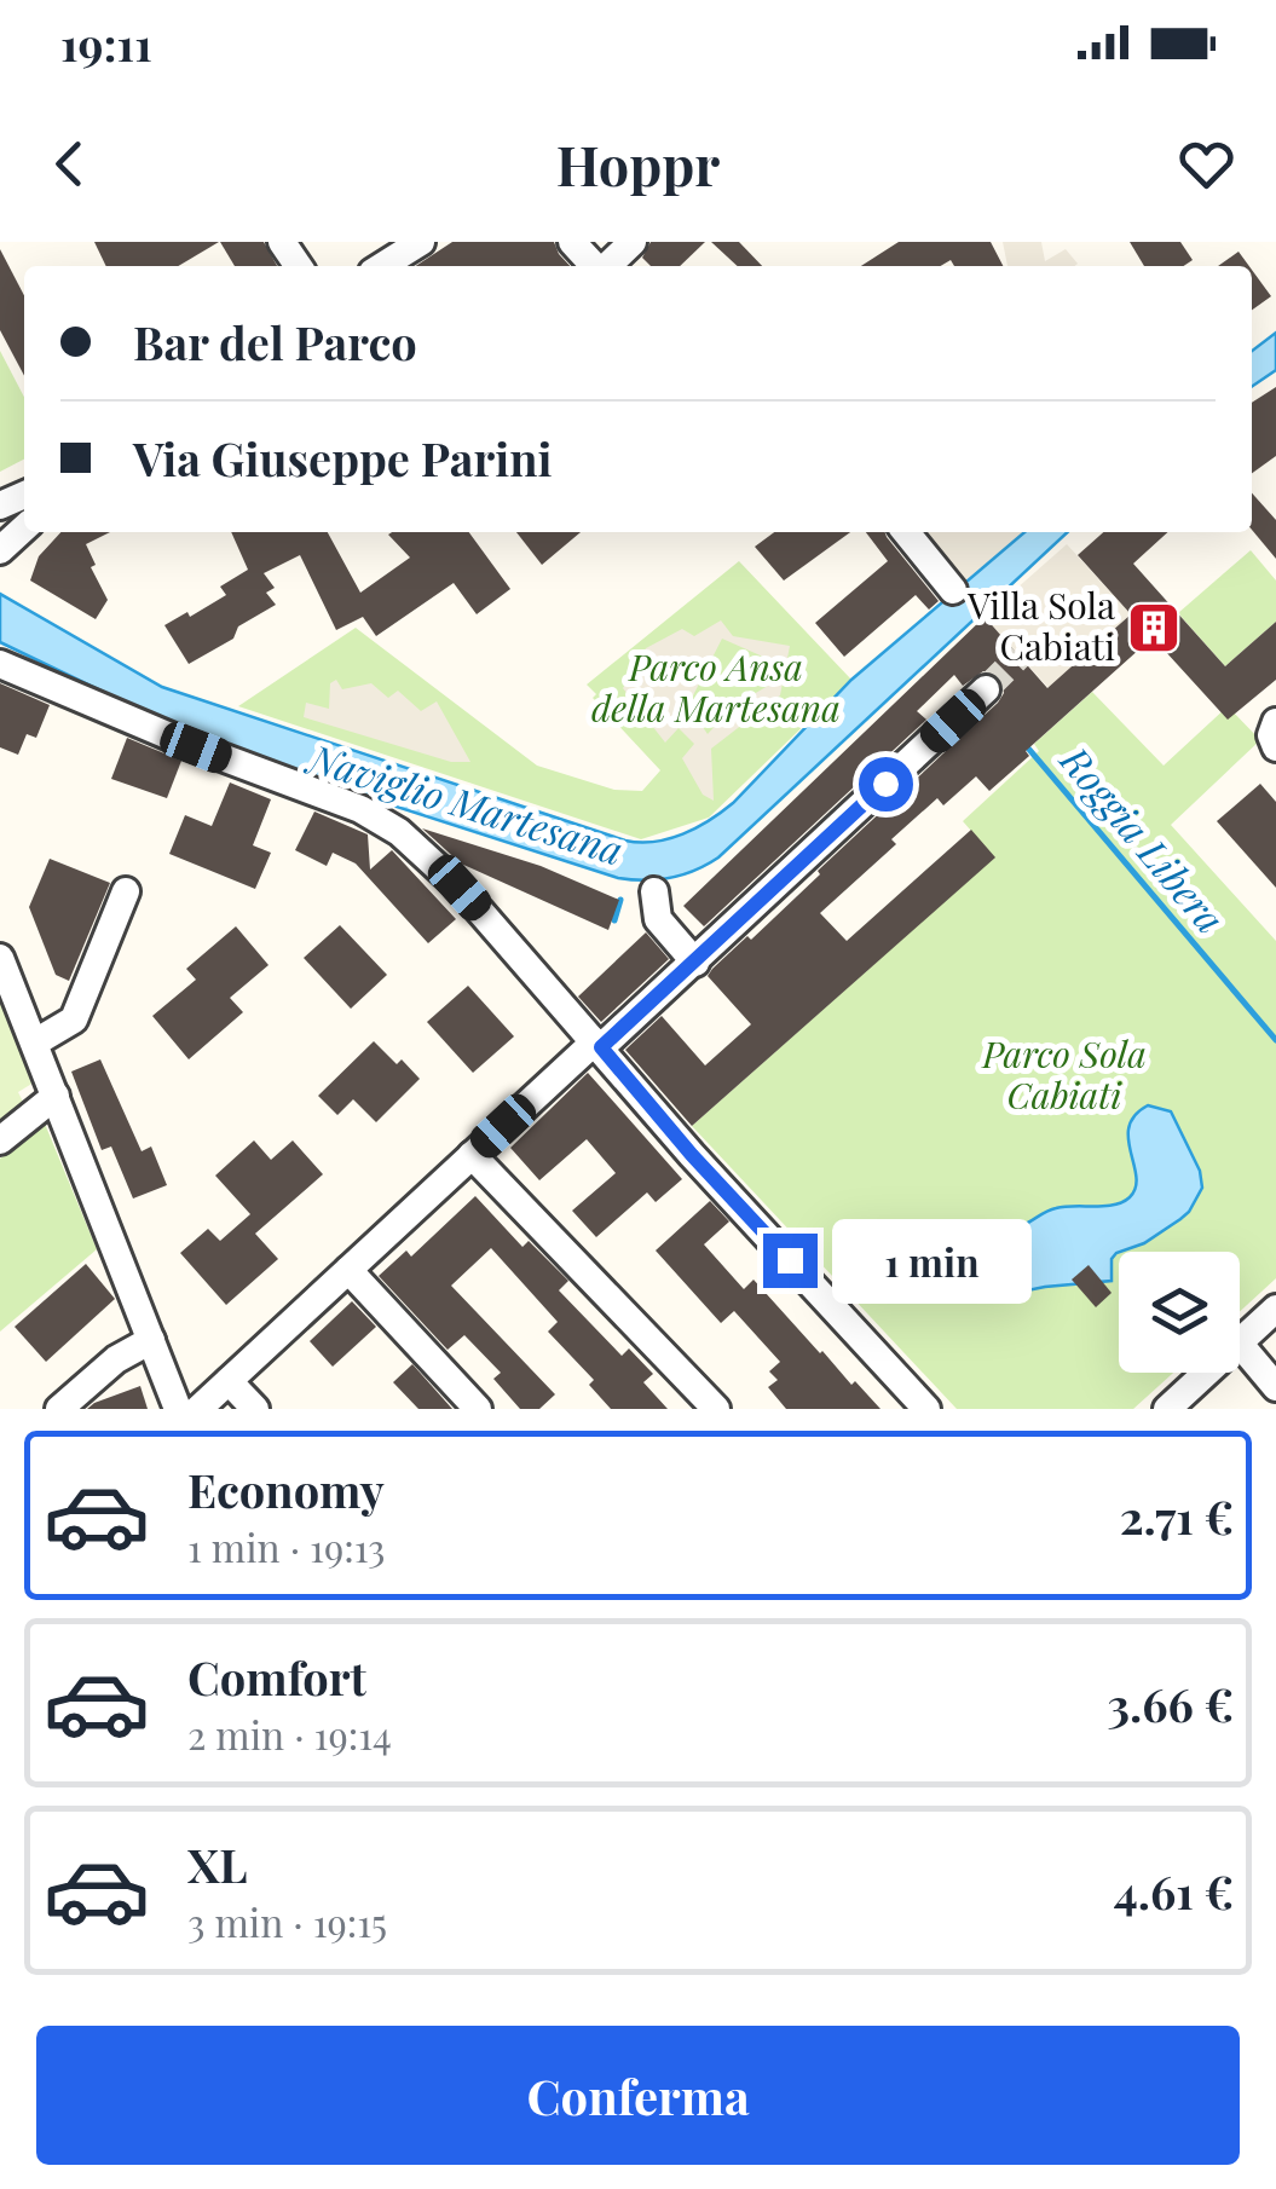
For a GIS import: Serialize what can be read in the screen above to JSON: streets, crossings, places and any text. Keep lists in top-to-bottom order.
{
  "water": ["Naviglio Martesana", "Roggia Libera"],
  "parks": ["Parco Ansa della Martesana", "Parco Sola Cabiati"],
  "places": {
    "building": ["Villa Sola Cabiati"]
  },
  "page": {
    "status": "19:11",
    "header": "Hoppr",
    "banner": ["Bar del Parco", "Via Giuseppe Parini"],
    "bubble": "1 min",
    "list": [
      {
        "name": "Economy",
        "note": "1 min · 19:13",
        "value": "2.71 €"
      },
      {
        "name": "Comfort",
        "note": "2 min · 19:14",
        "value": "3.66 €"
      },
      {
        "name": "XL",
        "note": "3 min · 19:15",
        "value": "4.61 €"
      }
    ],
    "buttons": "Conferma"
  }
}
